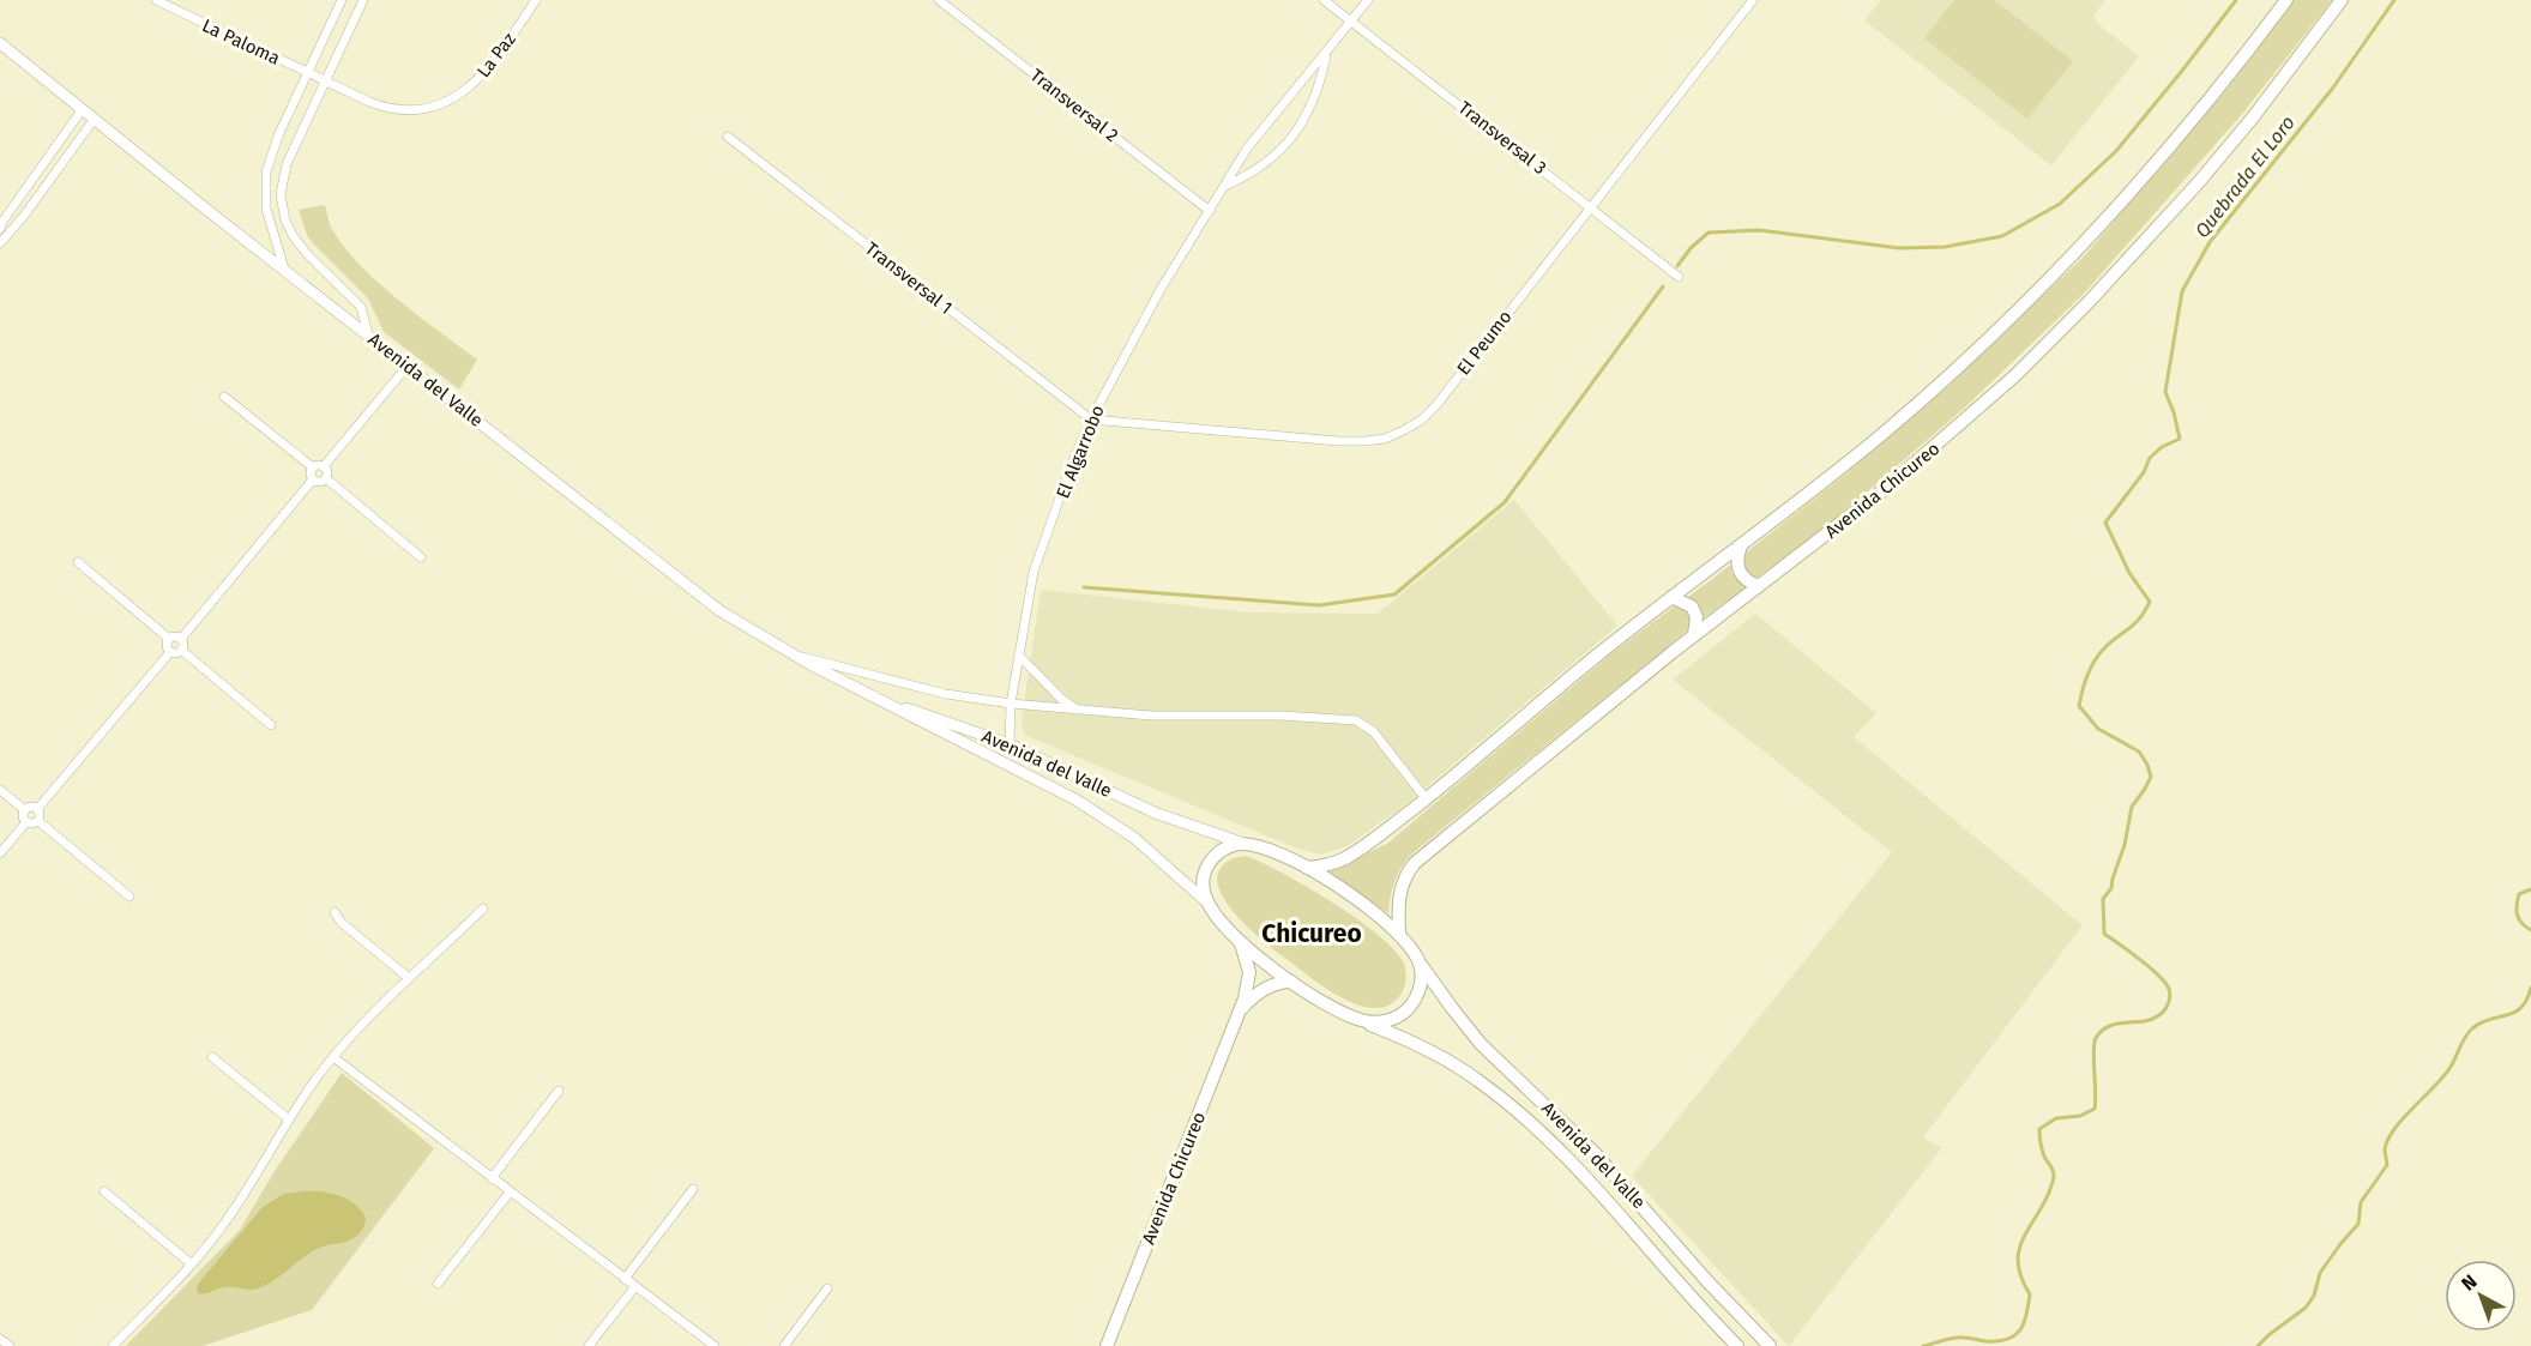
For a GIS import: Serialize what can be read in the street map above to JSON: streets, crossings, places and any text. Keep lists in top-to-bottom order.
{
  "streets": {
    "main road": ["Avenida del Valle", "Avenida Chicureo"],
    "street": [
      "La Paloma",
      "La Paz",
      "Transversal 2",
      "Transversal 3",
      "Transversal 1",
      "El Peumo",
      "El Algarrobo"
    ]
  },
  "crossings": [
    ["La Paloma", "La Paz"],
    ["Transversal 2", "El Algarrobo"],
    ["Transversal 3", "El Peumo"],
    ["Transversal 1", "El Peumo"],
    ["Transversal 1", "El Algarrobo"],
    ["El Peumo", "El Algarrobo"],
    ["Avenida del Valle", "El Algarrobo"],
    ["Avenida del Valle", "Avenida Chicureo"]
  ],
  "districts": ["Chicureo"],
  "water": ["Quebrada El Loro"],
  "north": "top left"
}
